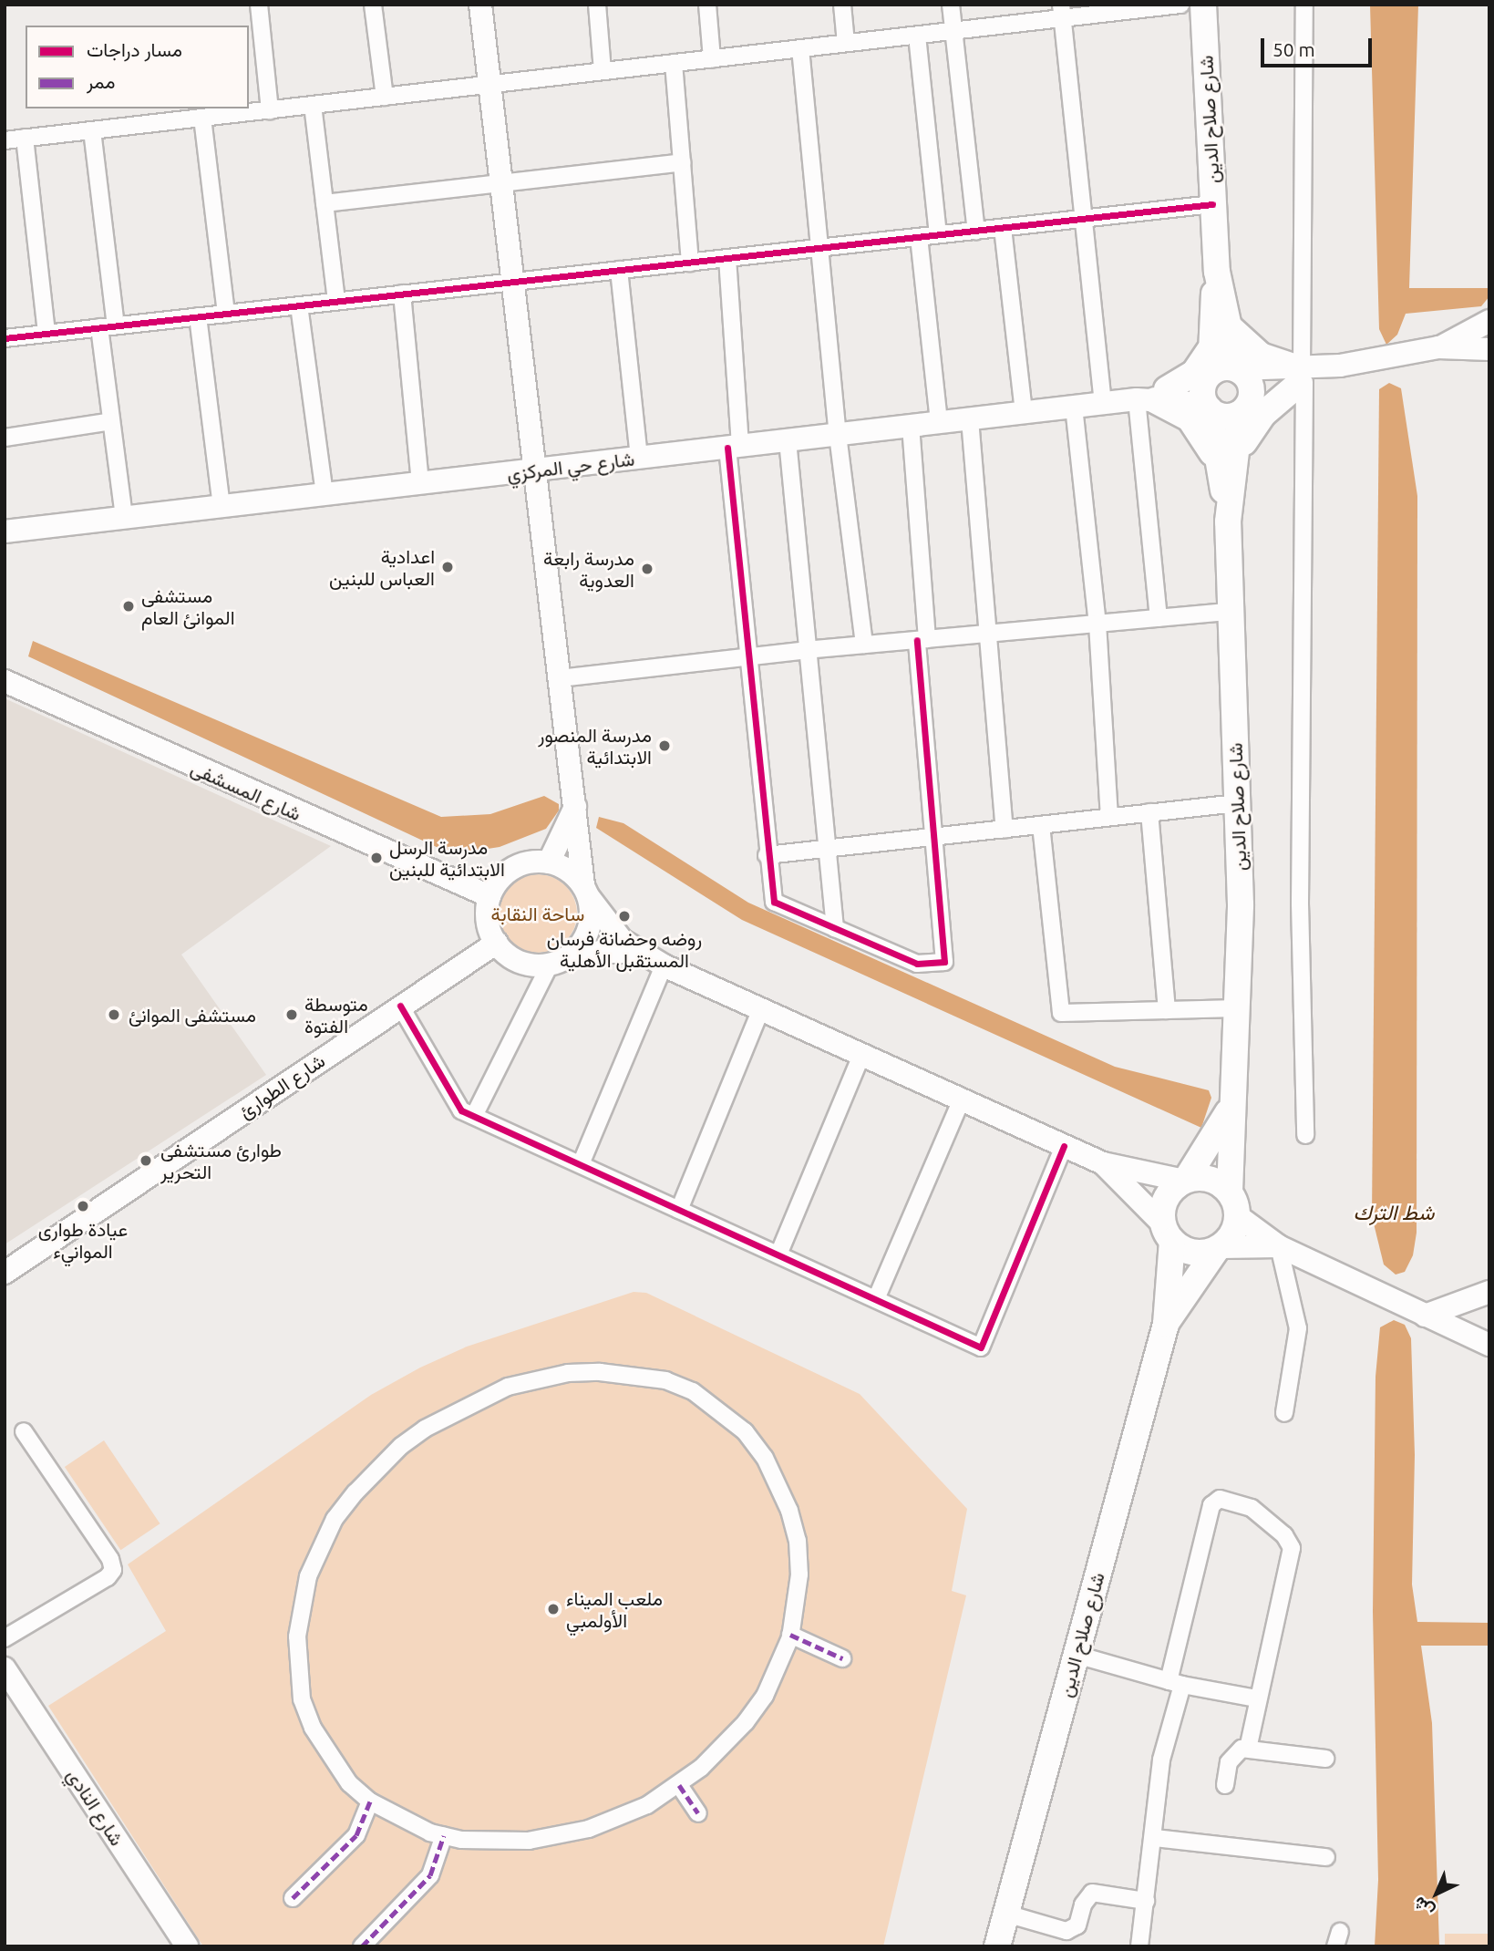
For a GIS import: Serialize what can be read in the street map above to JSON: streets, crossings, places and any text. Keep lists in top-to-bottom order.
{
  "streets": {
    "main road": ["شارع صلاح الدين"],
    "street": [
      "شارع حي المركزي",
      "شارع المسشفى",
      "شارع الطوارئ",
      "شارع النادي"
    ]
  },
  "crossings": [
    ["شارع صلاح الدين", "شارع حي المركزي"],
    ["شارع المسشفى", "شارع الطوارئ"]
  ],
  "water": ["شط الترك"],
  "parks": ["ساحة النقابة"],
  "places": [
    "اعدادية العباس للبنين",
    "مدرسة رابعة العدوية",
    "مستشفى الموانئ العام",
    "مدرسة المنصور الابتدائية",
    "مدرسة الرسل الابتدائية للبنين",
    "روضه وحضانة فرسان المستقبل الأهلية",
    "مستشفى الموانئ",
    "متوسطة الفتوة",
    "طوارئ مستشفى التحرير",
    "عيادة طوارى الموانيء",
    "ملعب الميناء الأولمبي"
  ],
  "legend": ["مسار دراجات", "ممر"],
  "scale_bar": "50 m",
  "north": "bottom left"
}
